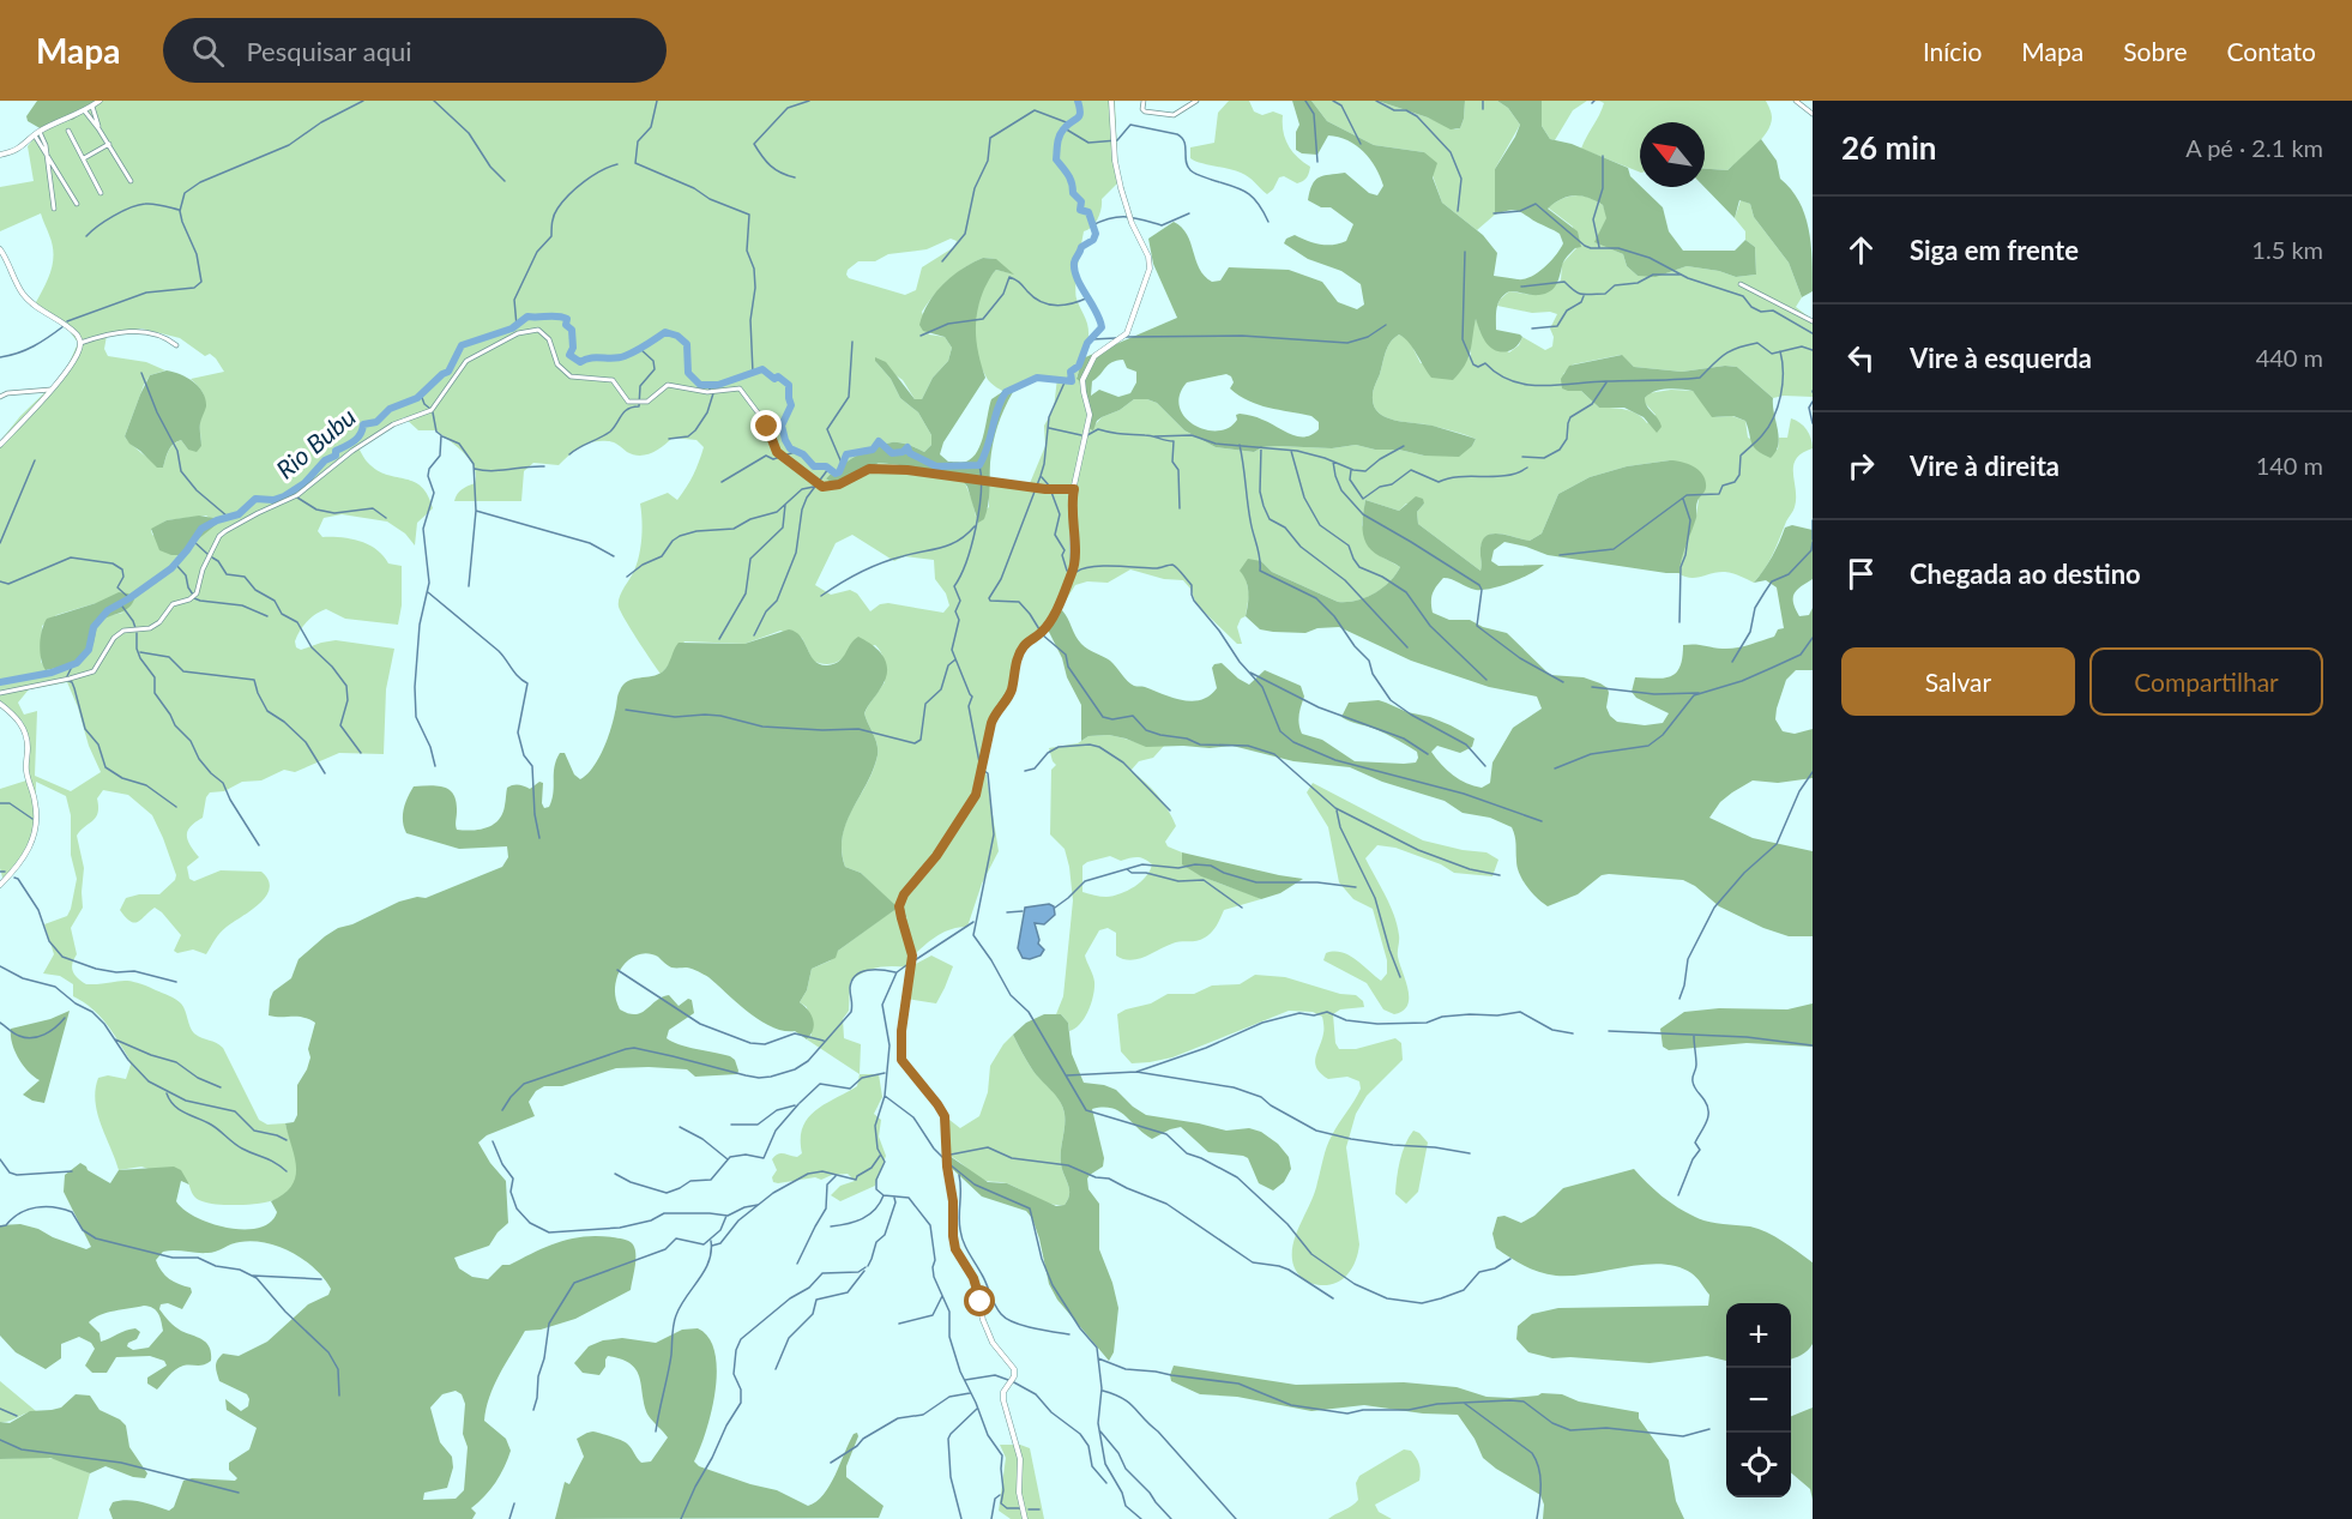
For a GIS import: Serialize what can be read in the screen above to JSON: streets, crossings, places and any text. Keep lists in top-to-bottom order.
{
  "water": ["Rio Bubu"],
  "north": "top left",
  "page": {
    "header": "Mapa",
    "search": "Pesquisar aqui",
    "nav": [
      "Início",
      "Mapa",
      "Sobre",
      "Contato"
    ],
    "heading": ["26 min", "A pé · 2.1 km"],
    "list": [
      ["Siga em frente", "1.5 km"],
      ["Vire à esquerda", "440 m"],
      ["Vire à direita", "140 m"],
      "Chegada ao destino"
    ],
    "buttons": ["Salvar", "Compartilhar"],
    "map_buttons": ["+", "−"]
  }
}
